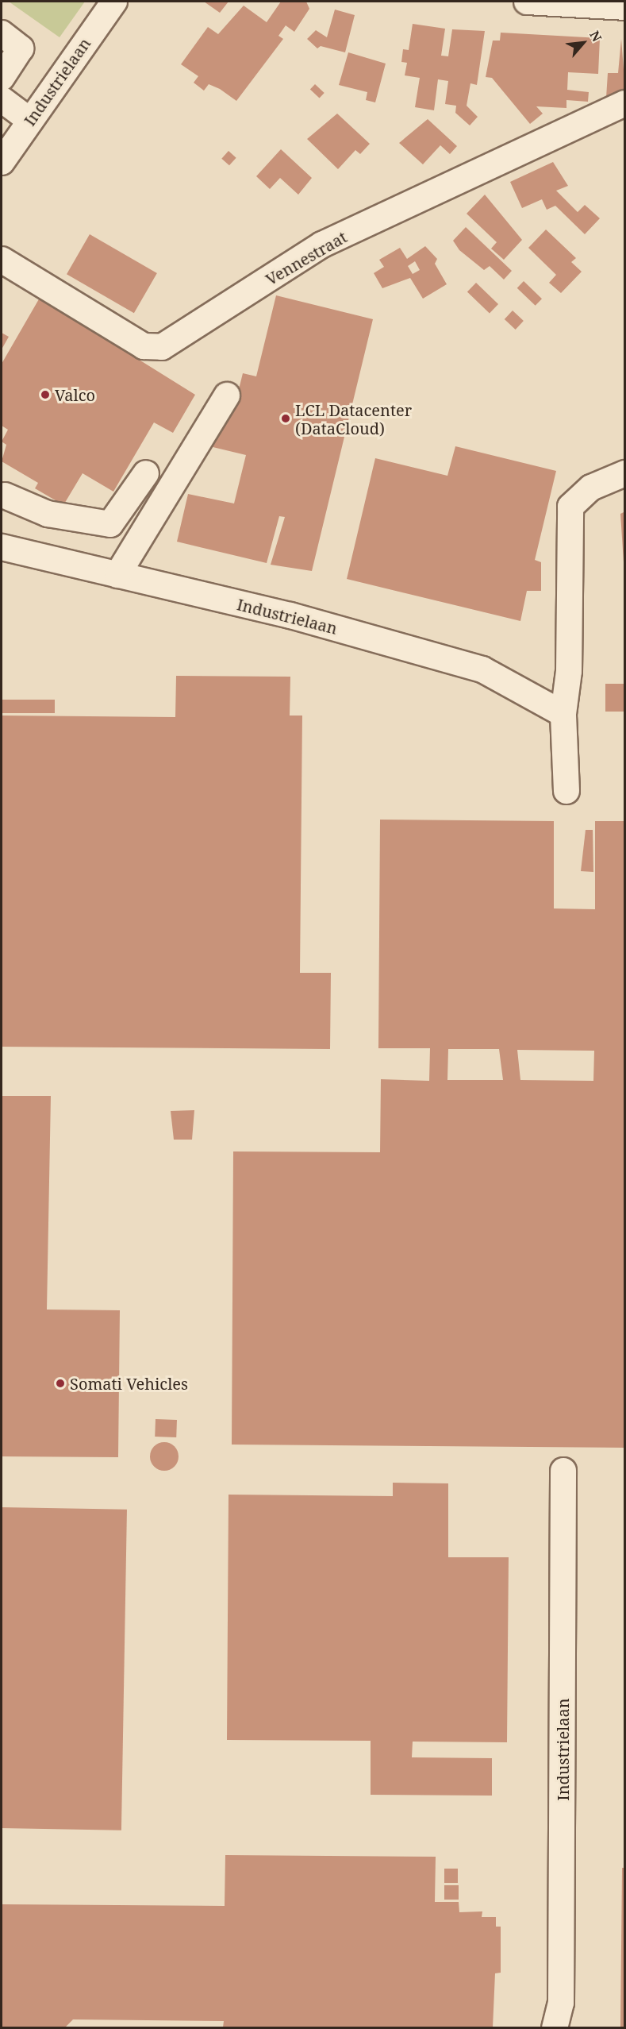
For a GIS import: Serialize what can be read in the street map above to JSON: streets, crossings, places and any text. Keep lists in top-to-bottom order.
{
  "streets": {
    "street": ["Industrielaan", "Vennestraat"]
  },
  "places": ["Valco", "LCL Datacenter (DataCloud)", "Somati Vehicles"],
  "north": "top right"
}
